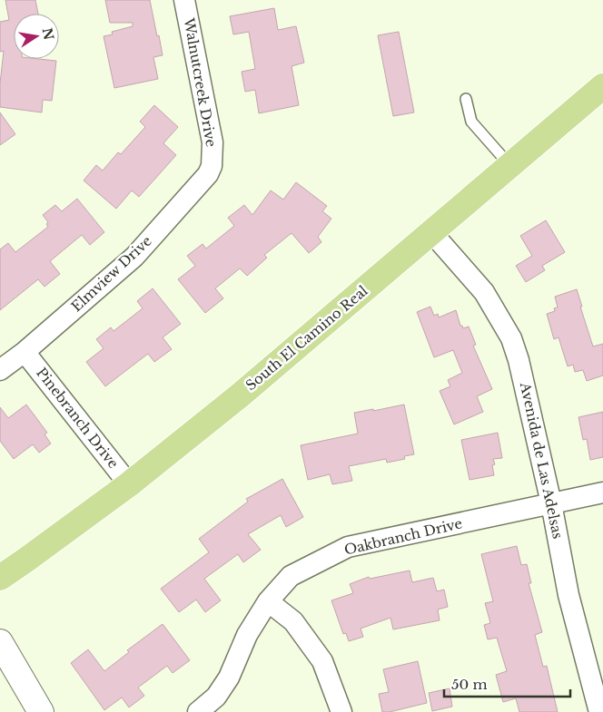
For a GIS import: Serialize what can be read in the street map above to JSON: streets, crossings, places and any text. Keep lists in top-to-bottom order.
{
  "streets": {
    "main road": ["South El Camino Real"],
    "street": [
      "Walnutcreek Drive",
      "Elmview Drive",
      "Pinebranch Drive",
      "Avenida de Las Adelsas",
      "Oakbranch Drive"
    ]
  },
  "crossings": [
    ["Walnutcreek Drive", "Elmview Drive"],
    ["Elmview Drive", "Pinebranch Drive"],
    ["South El Camino Real", "Pinebranch Drive"],
    ["South El Camino Real", "Avenida de Las Adelsas"],
    ["Avenida de Las Adelsas", "Oakbranch Drive"]
  ],
  "scale_bar": "50 m",
  "north": "right"
}
